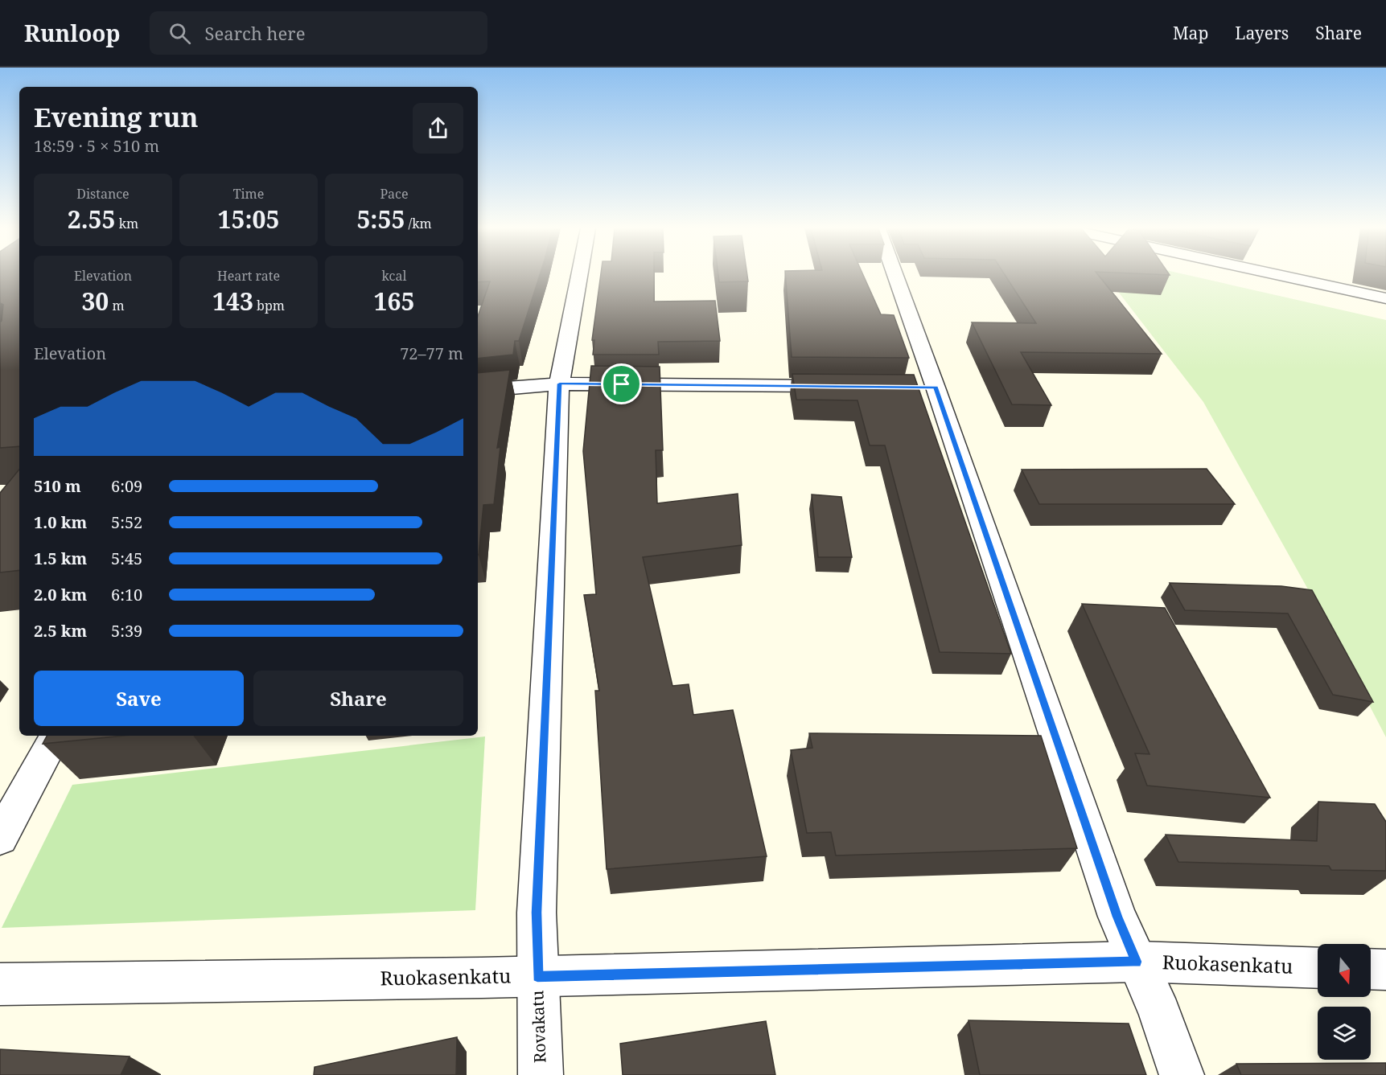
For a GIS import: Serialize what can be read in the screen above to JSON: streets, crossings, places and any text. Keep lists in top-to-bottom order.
{
  "streets": {
    "street": ["Ruokasenkatu", "Rovakatu"]
  },
  "crossings": [
    ["Ruokasenkatu", "Rovakatu"]
  ],
  "north": "bottom",
  "page": {
    "header": "Runloop",
    "search": "Search here",
    "nav": ["Map", "Layers", "Share"],
    "heading": ["Evening run", "18:59 · 5 × 510 m"],
    "stats": [
      ["Distance", "2.55 km"],
      ["Time", "15:05"],
      ["Pace", "5:55 /km"],
      ["Elevation", "30 m"],
      ["Heart rate", "143 bpm"],
      ["kcal", "165"]
    ],
    "chart": ["Elevation", "72–77 m"],
    "list": [
      {
        "name": "510 m",
        "note": "6:09"
      },
      {
        "name": "1.0 km",
        "note": "5:52"
      },
      {
        "name": "1.5 km",
        "note": "5:45"
      },
      {
        "name": "2.0 km",
        "note": "6:10"
      },
      {
        "name": "2.5 km",
        "note": "5:39"
      }
    ],
    "buttons": ["Save", "Share"]
  }
}
